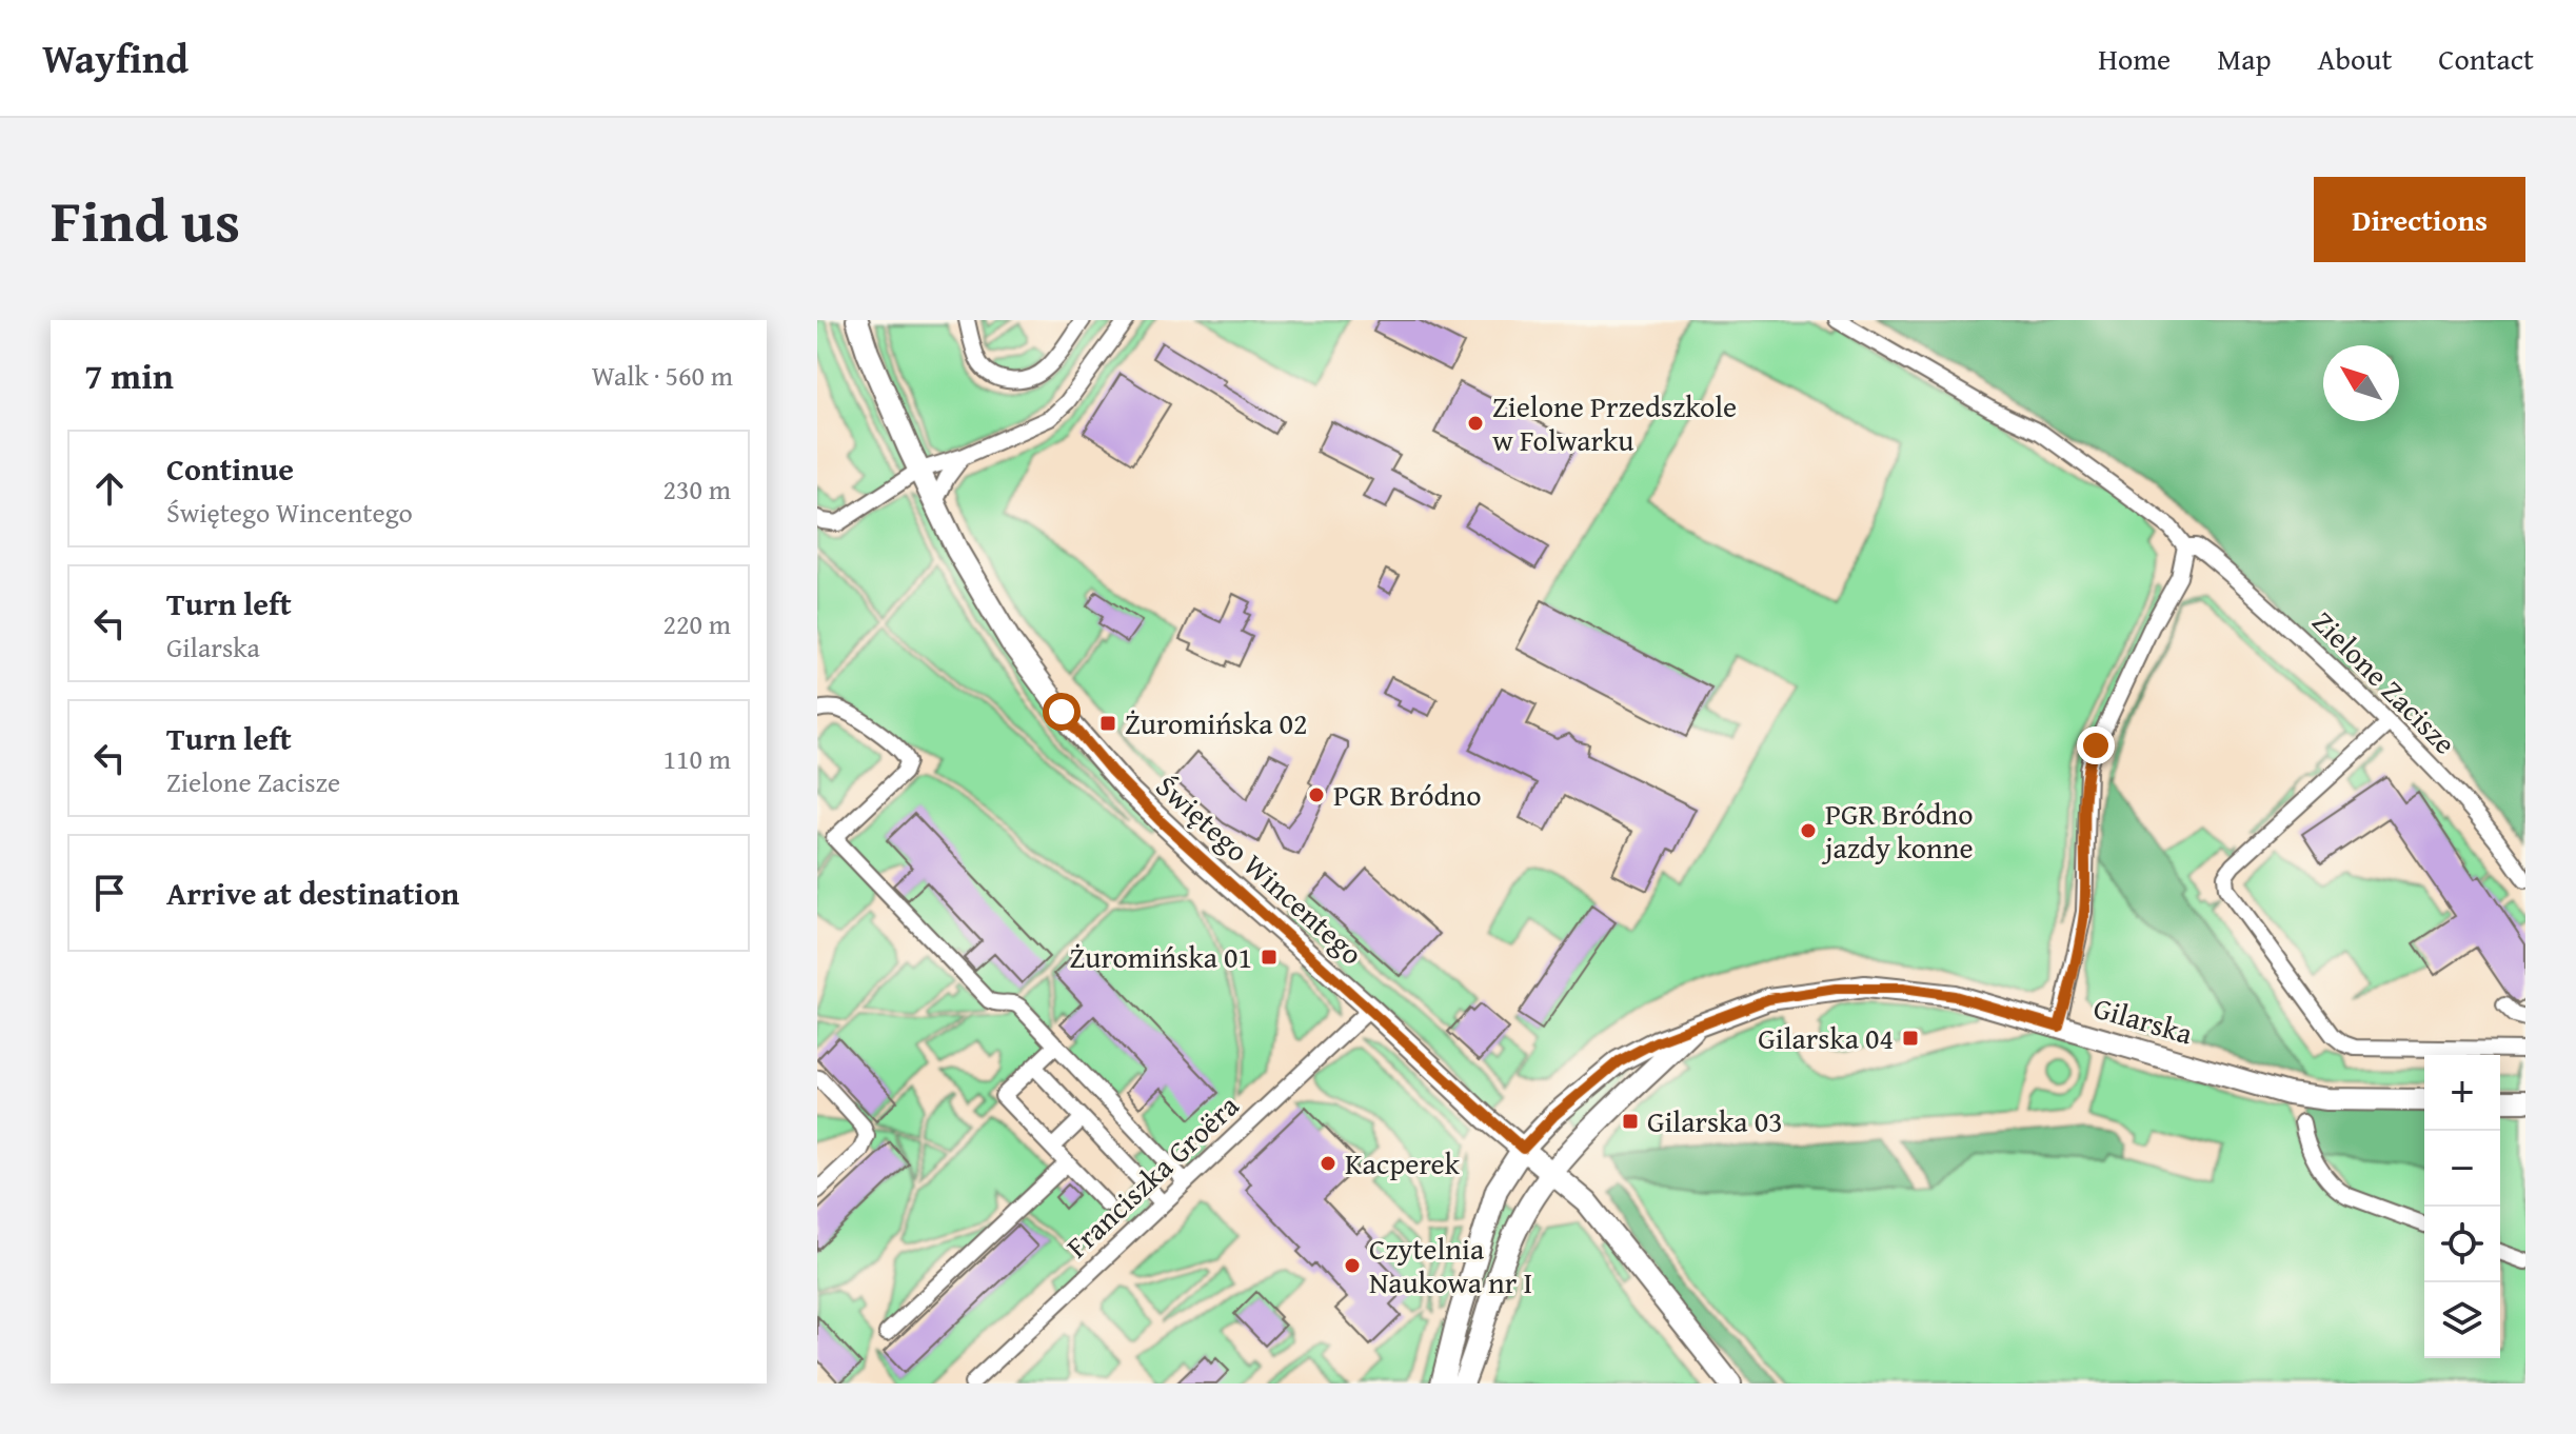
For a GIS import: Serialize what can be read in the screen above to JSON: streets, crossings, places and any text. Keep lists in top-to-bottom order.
{
  "streets": {
    "street": [
      "Zielone Zacisze",
      "Świętego Wincentego",
      "Gilarska",
      "Franciszka Groëra"
    ]
  },
  "crossings": [
    ["Świętego Wincentego", "Gilarska"],
    ["Świętego Wincentego", "Franciszka Groëra"]
  ],
  "places": {
    "other": [
      "Zielone Przedszkole w Folwarku",
      "PGR Bródno",
      "PGR Bródno jazdy konne",
      "Kacperek",
      "Czytelnia Naukowa nr I"
    ],
    "transit": [
      "Żuromińska 02",
      "Żuromińska 01",
      "Gilarska 04",
      "Gilarska 03"
    ]
  },
  "north": "top left",
  "page": {
    "header": "Wayfind",
    "nav": [
      "Home",
      "Map",
      "About",
      "Contact"
    ],
    "title": "Find us",
    "buttons": "Directions",
    "heading": ["7 min", "Walk · 560 m"],
    "list": [
      ["Continue", "Świętego Wincentego", "230 m"],
      ["Turn left", "Gilarska", "220 m"],
      ["Turn left", "Zielone Zacisze", "110 m"],
      "Arrive at destination"
    ],
    "map_buttons": ["+", "−"]
  }
}
